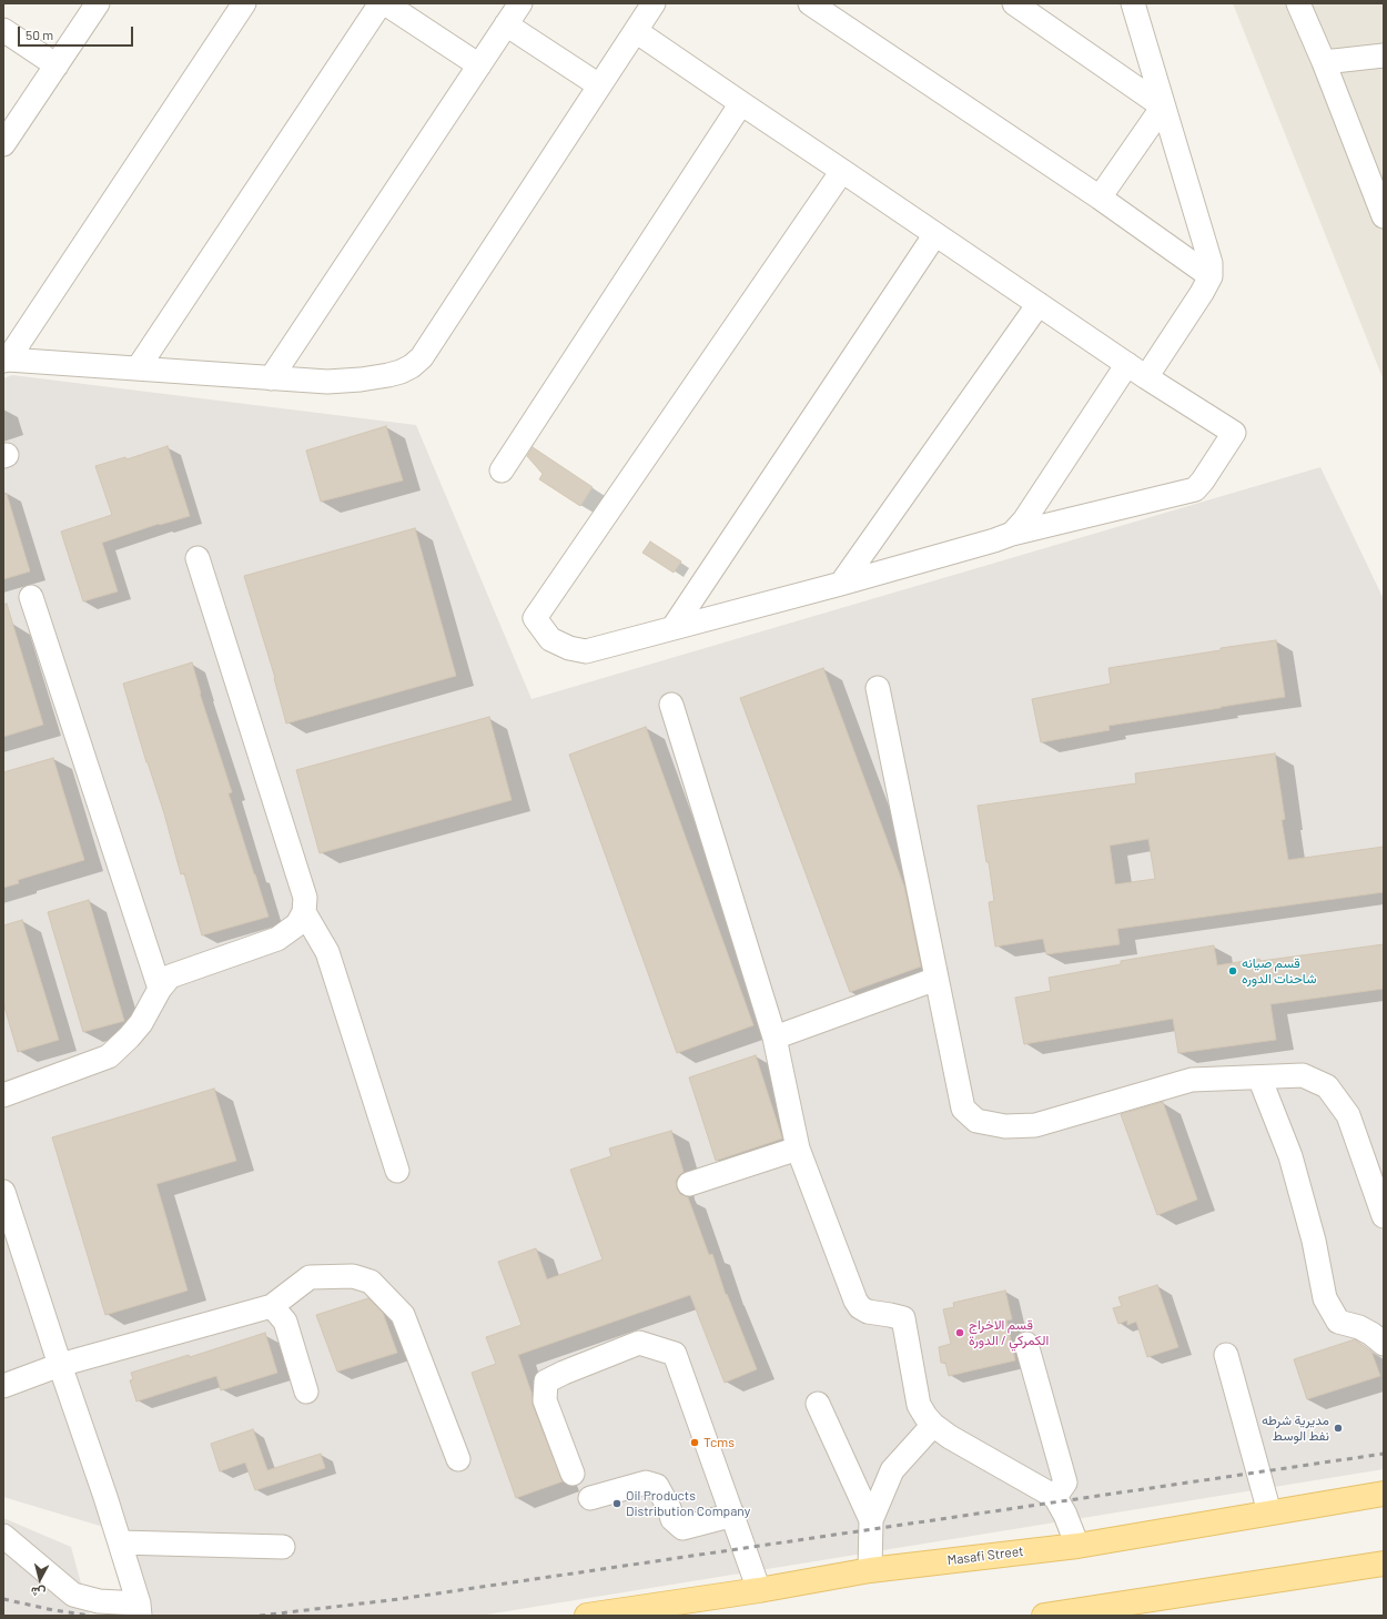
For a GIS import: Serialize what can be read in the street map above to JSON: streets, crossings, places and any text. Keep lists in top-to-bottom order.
{
  "streets": {
    "main road": ["Masafi Street"]
  },
  "places": [
    "قسم صيانه شاحنات الدوره",
    "قسم الاخراج الكمركي / الدورة",
    "مديرية شرطه نفط الوسط",
    "Tcms",
    "Oil Products Distribution Company"
  ],
  "scale_bar": "50 m",
  "north": "bottom"
}
